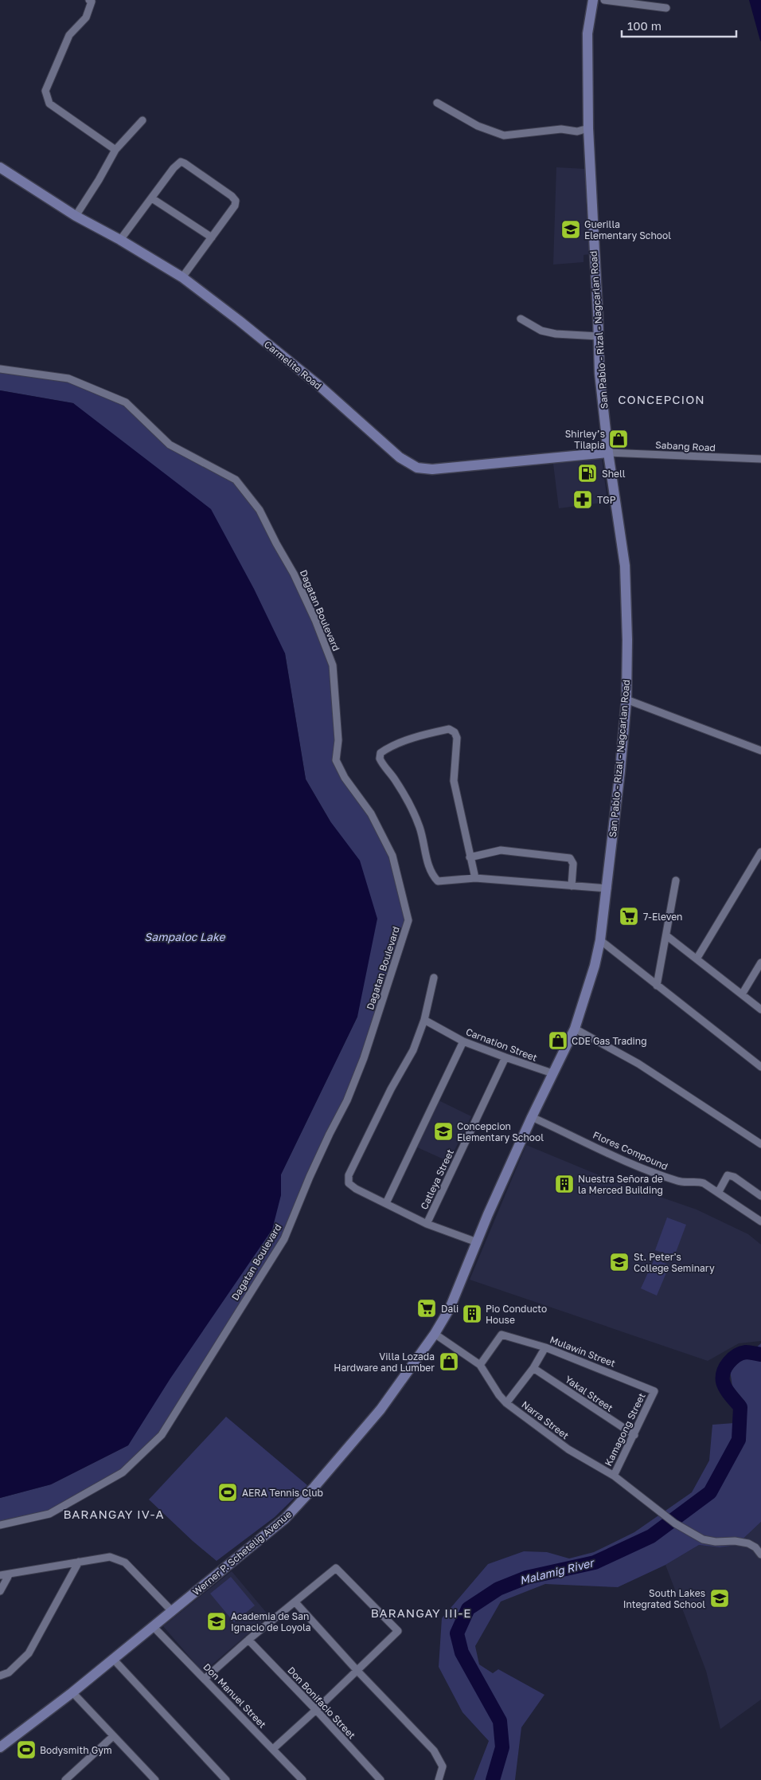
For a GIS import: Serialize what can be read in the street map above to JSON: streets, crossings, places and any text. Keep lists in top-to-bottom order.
{
  "streets": {
    "main road": ["San Pablo - Rizal - Nagcarlan Road", "Carmelite Road", "Werner P. Schetelig Avenue"],
    "street": [
      "Sabang Road",
      "Dagatan Boulevard",
      "Carnation Street",
      "Flores Compound",
      "Catleya Street",
      "Mulawin Street",
      "Yakal Street",
      "Narra Street",
      "Kamagong Street",
      "Don Manuel Street",
      "Don Bonifacio Street"
    ]
  },
  "crossings": [
    ["San Pablo - Rizal - Nagcarlan Road", "Carmelite Road"],
    ["San Pablo - Rizal - Nagcarlan Road", "Sabang Road"],
    ["San Pablo - Rizal - Nagcarlan Road", "Carnation Street"],
    ["San Pablo - Rizal - Nagcarlan Road", "Flores Compound"],
    ["San Pablo - Rizal - Nagcarlan Road", "Werner P. Schetelig Avenue"],
    ["Carmelite Road", "Sabang Road"],
    ["Carnation Street", "Catleya Street"],
    ["Mulawin Street", "Narra Street"],
    ["Mulawin Street", "Kamagong Street"],
    ["Yakal Street", "Kamagong Street"],
    ["Narra Street", "Kamagong Street"],
    ["Narra Street", "Werner P. Schetelig Avenue"],
    ["Werner P. Schetelig Avenue", "Don Manuel Street"]
  ],
  "districts": ["CONCEPCION", "BARANGAY IV-A", "BARANGAY III-E"],
  "water": ["Sampaloc Lake", "Malamig River"],
  "places": {
    "school or university": [
      "Guerilla Elementary School",
      "Concepcion Elementary School",
      "St. Peter's College Seminary",
      "South Lakes Integrated School",
      "Academia de San Ignacio de Loyola"
    ],
    "shop": ["Shirley’s Tilapia", "CDE Gas Trading", "Villa Lozada Hardware and Lumber"],
    "fuel station": ["Shell"],
    "pharmacy": ["TGP"],
    "supermarket": ["7-Eleven", "Dali"],
    "building": ["Nuestra Señora de la Merced Building", "Pio Conducto House"],
    "sports": ["AERA Tennis Club", "Bodysmith Gym"]
  },
  "scale_bar": "100 m"
}
